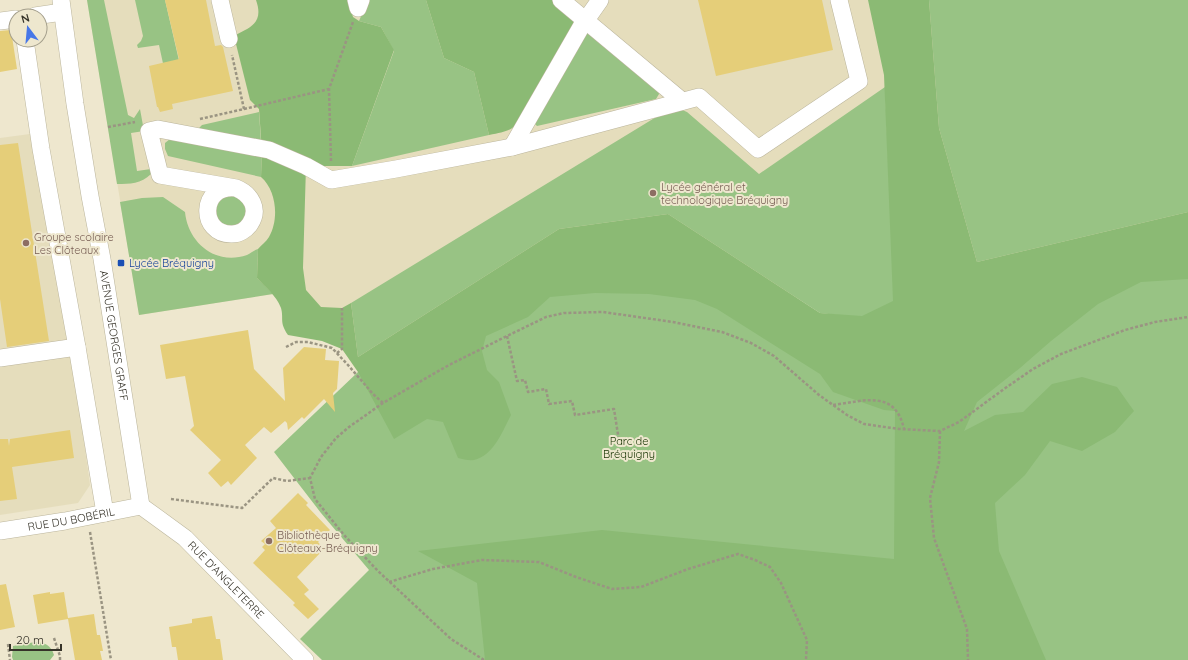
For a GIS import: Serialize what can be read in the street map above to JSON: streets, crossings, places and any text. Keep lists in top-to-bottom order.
{
  "streets": {
    "street": ["AVENUE GEORGES GRAFF", "RUE DU BOBÉRIL", "RUE D'ANGLETERRE"]
  },
  "crossings": [
    ["AVENUE GEORGES GRAFF", "RUE DU BOBÉRIL"],
    ["AVENUE GEORGES GRAFF", "RUE D'ANGLETERRE"],
    ["RUE DU BOBÉRIL", "RUE D'ANGLETERRE"]
  ],
  "parks": ["Parc de Bréquigny"],
  "places": {
    "other": ["Lycée général et technologique Bréquigny", "Groupe scolaire Les Clôteaux", "Bibliothèque Clôteaux-Bréquigny"],
    "transit": ["Lycée Bréquigny"]
  },
  "scale_bar": "20 m",
  "north": "top"
}
